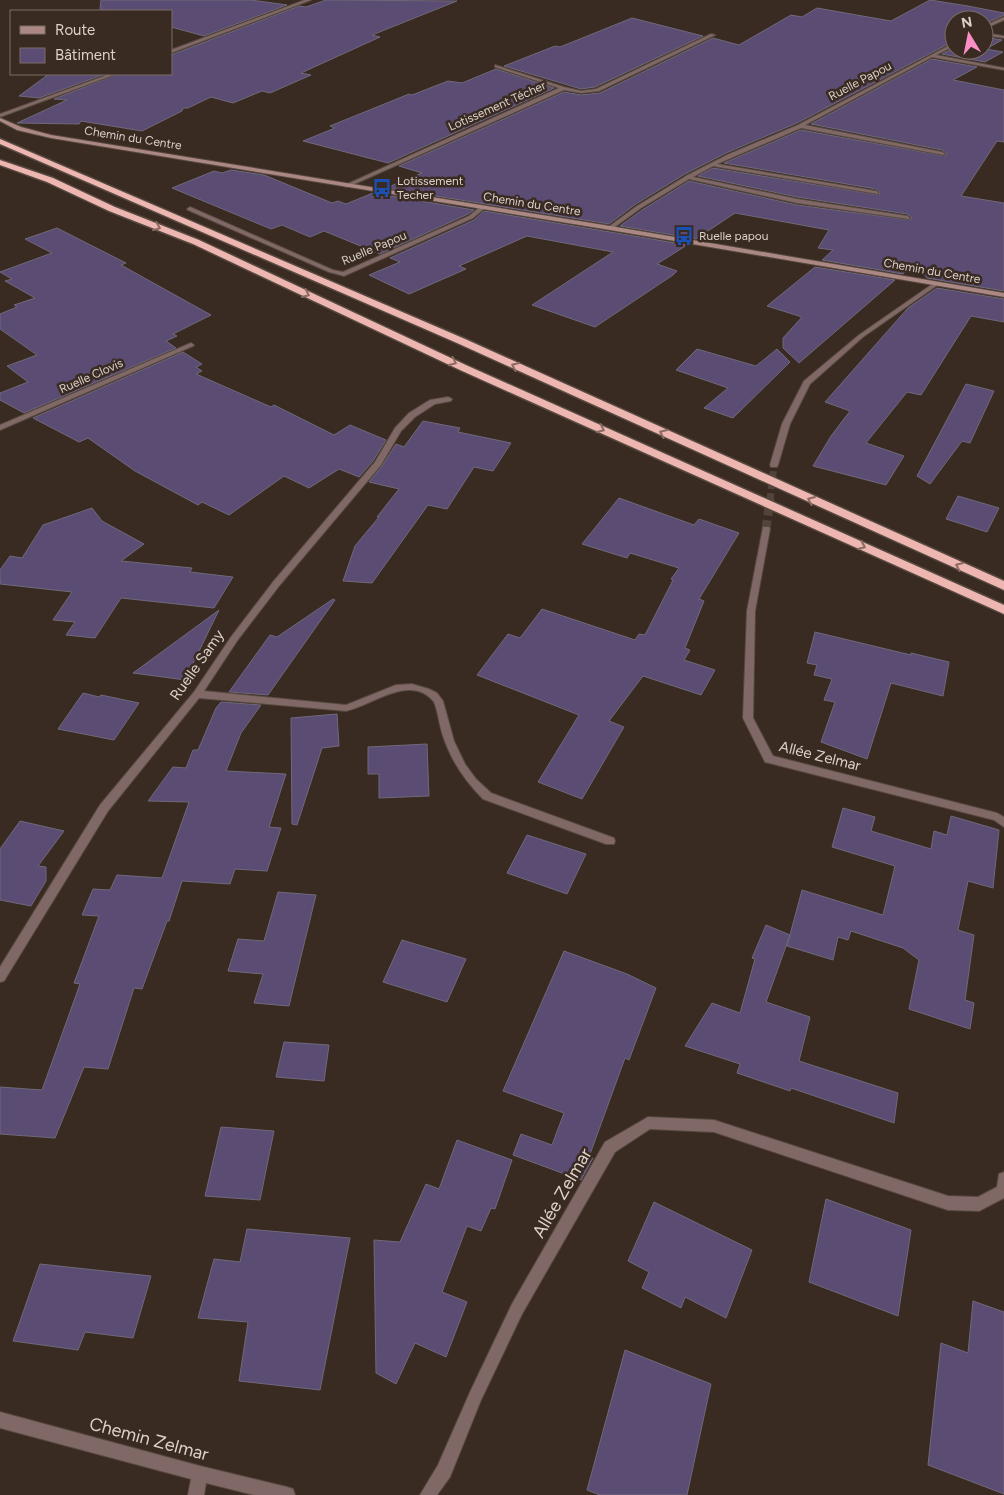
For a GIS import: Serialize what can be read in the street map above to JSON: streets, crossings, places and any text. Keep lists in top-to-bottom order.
{
  "streets": {
    "street": [
      "Ruelle Papou",
      "Lotissement Técher",
      "Chemin du Centre",
      "Ruelle Clovis",
      "Ruelle Samy",
      "Allée Zelmar",
      "Chemin Zelmar"
    ]
  },
  "crossings": [
    ["Ruelle Papou", "Chemin du Centre"],
    ["Lotissement Técher", "Chemin du Centre"]
  ],
  "places": {
    "bus stop": ["Lotissement Techer", "Ruelle papou"]
  },
  "legend": ["Route", "Bâtiment"],
  "north": "top"
}
